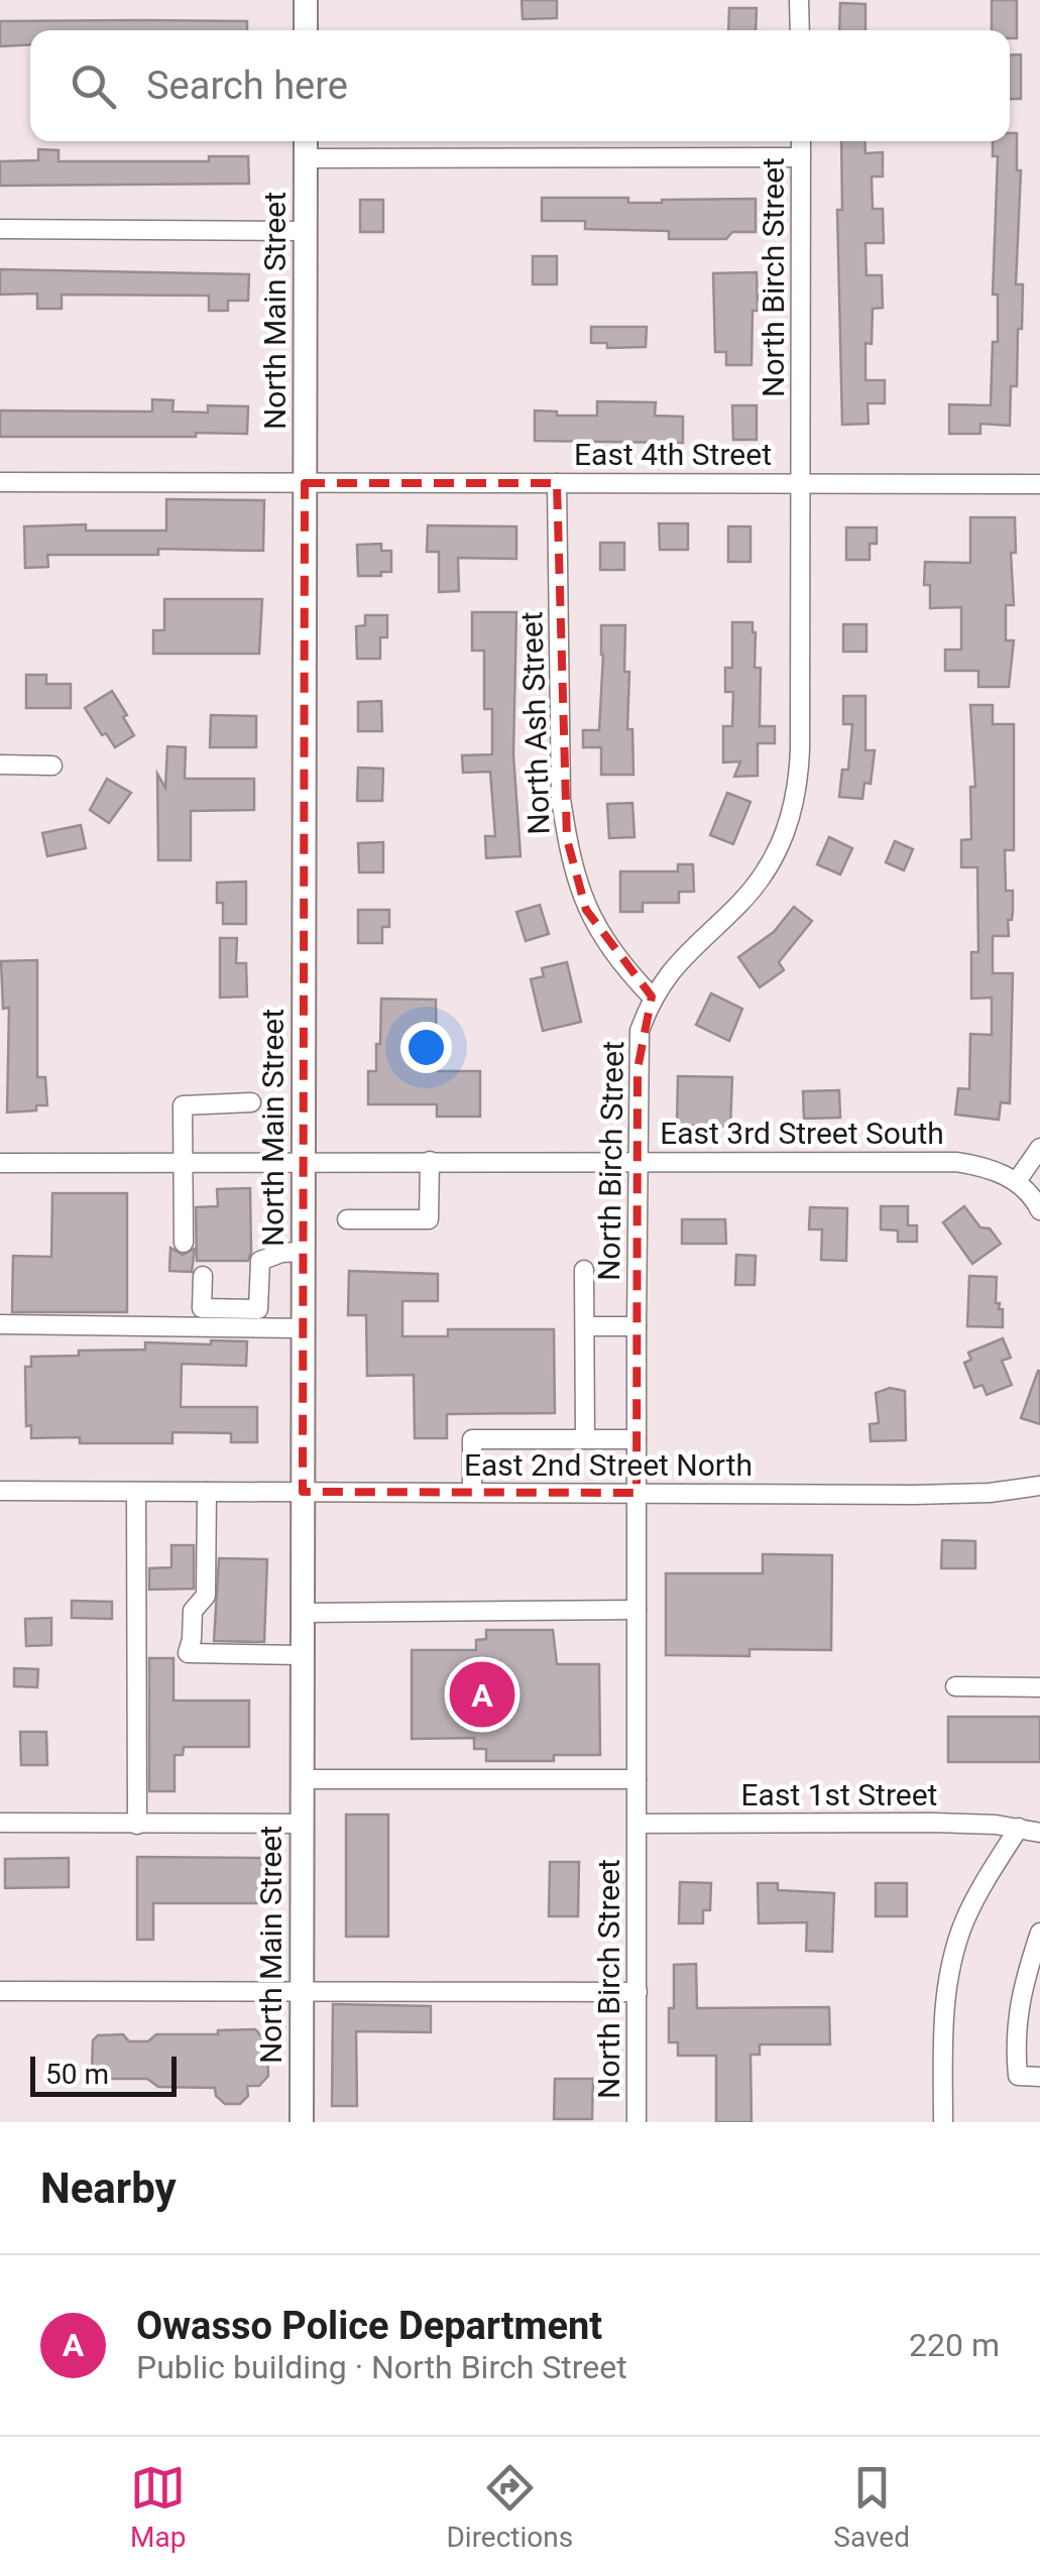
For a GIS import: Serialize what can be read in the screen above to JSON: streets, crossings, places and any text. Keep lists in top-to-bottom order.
{
  "streets": {
    "main road": ["North Main Street"],
    "street": [
      "North Birch Street",
      "East 4th Street",
      "North Ash Street",
      "East 3rd Street South",
      "East 2nd Street North",
      "East 1st Street"
    ]
  },
  "crossings": [
    ["North Birch Street", "East 4th Street"],
    ["North Birch Street", "North Ash Street"],
    ["North Birch Street", "East 3rd Street South"],
    ["North Birch Street", "East 2nd Street North"],
    ["North Birch Street", "East 1st Street"],
    ["North Main Street", "East 4th Street"],
    ["North Main Street", "East 3rd Street South"],
    ["North Main Street", "East 2nd Street North"],
    ["East 4th Street", "North Ash Street"]
  ],
  "scale_bar": "50 m",
  "page": {
    "search": "Search here",
    "pins": "A",
    "scale": "50 m",
    "heading": "Nearby",
    "list": [
      {
        "mark": "A",
        "name": "Owasso Police Department",
        "note": "Public building · North Birch Street",
        "value": "220 m"
      }
    ],
    "nav": ["Map", "Directions", "Saved"]
  }
}
